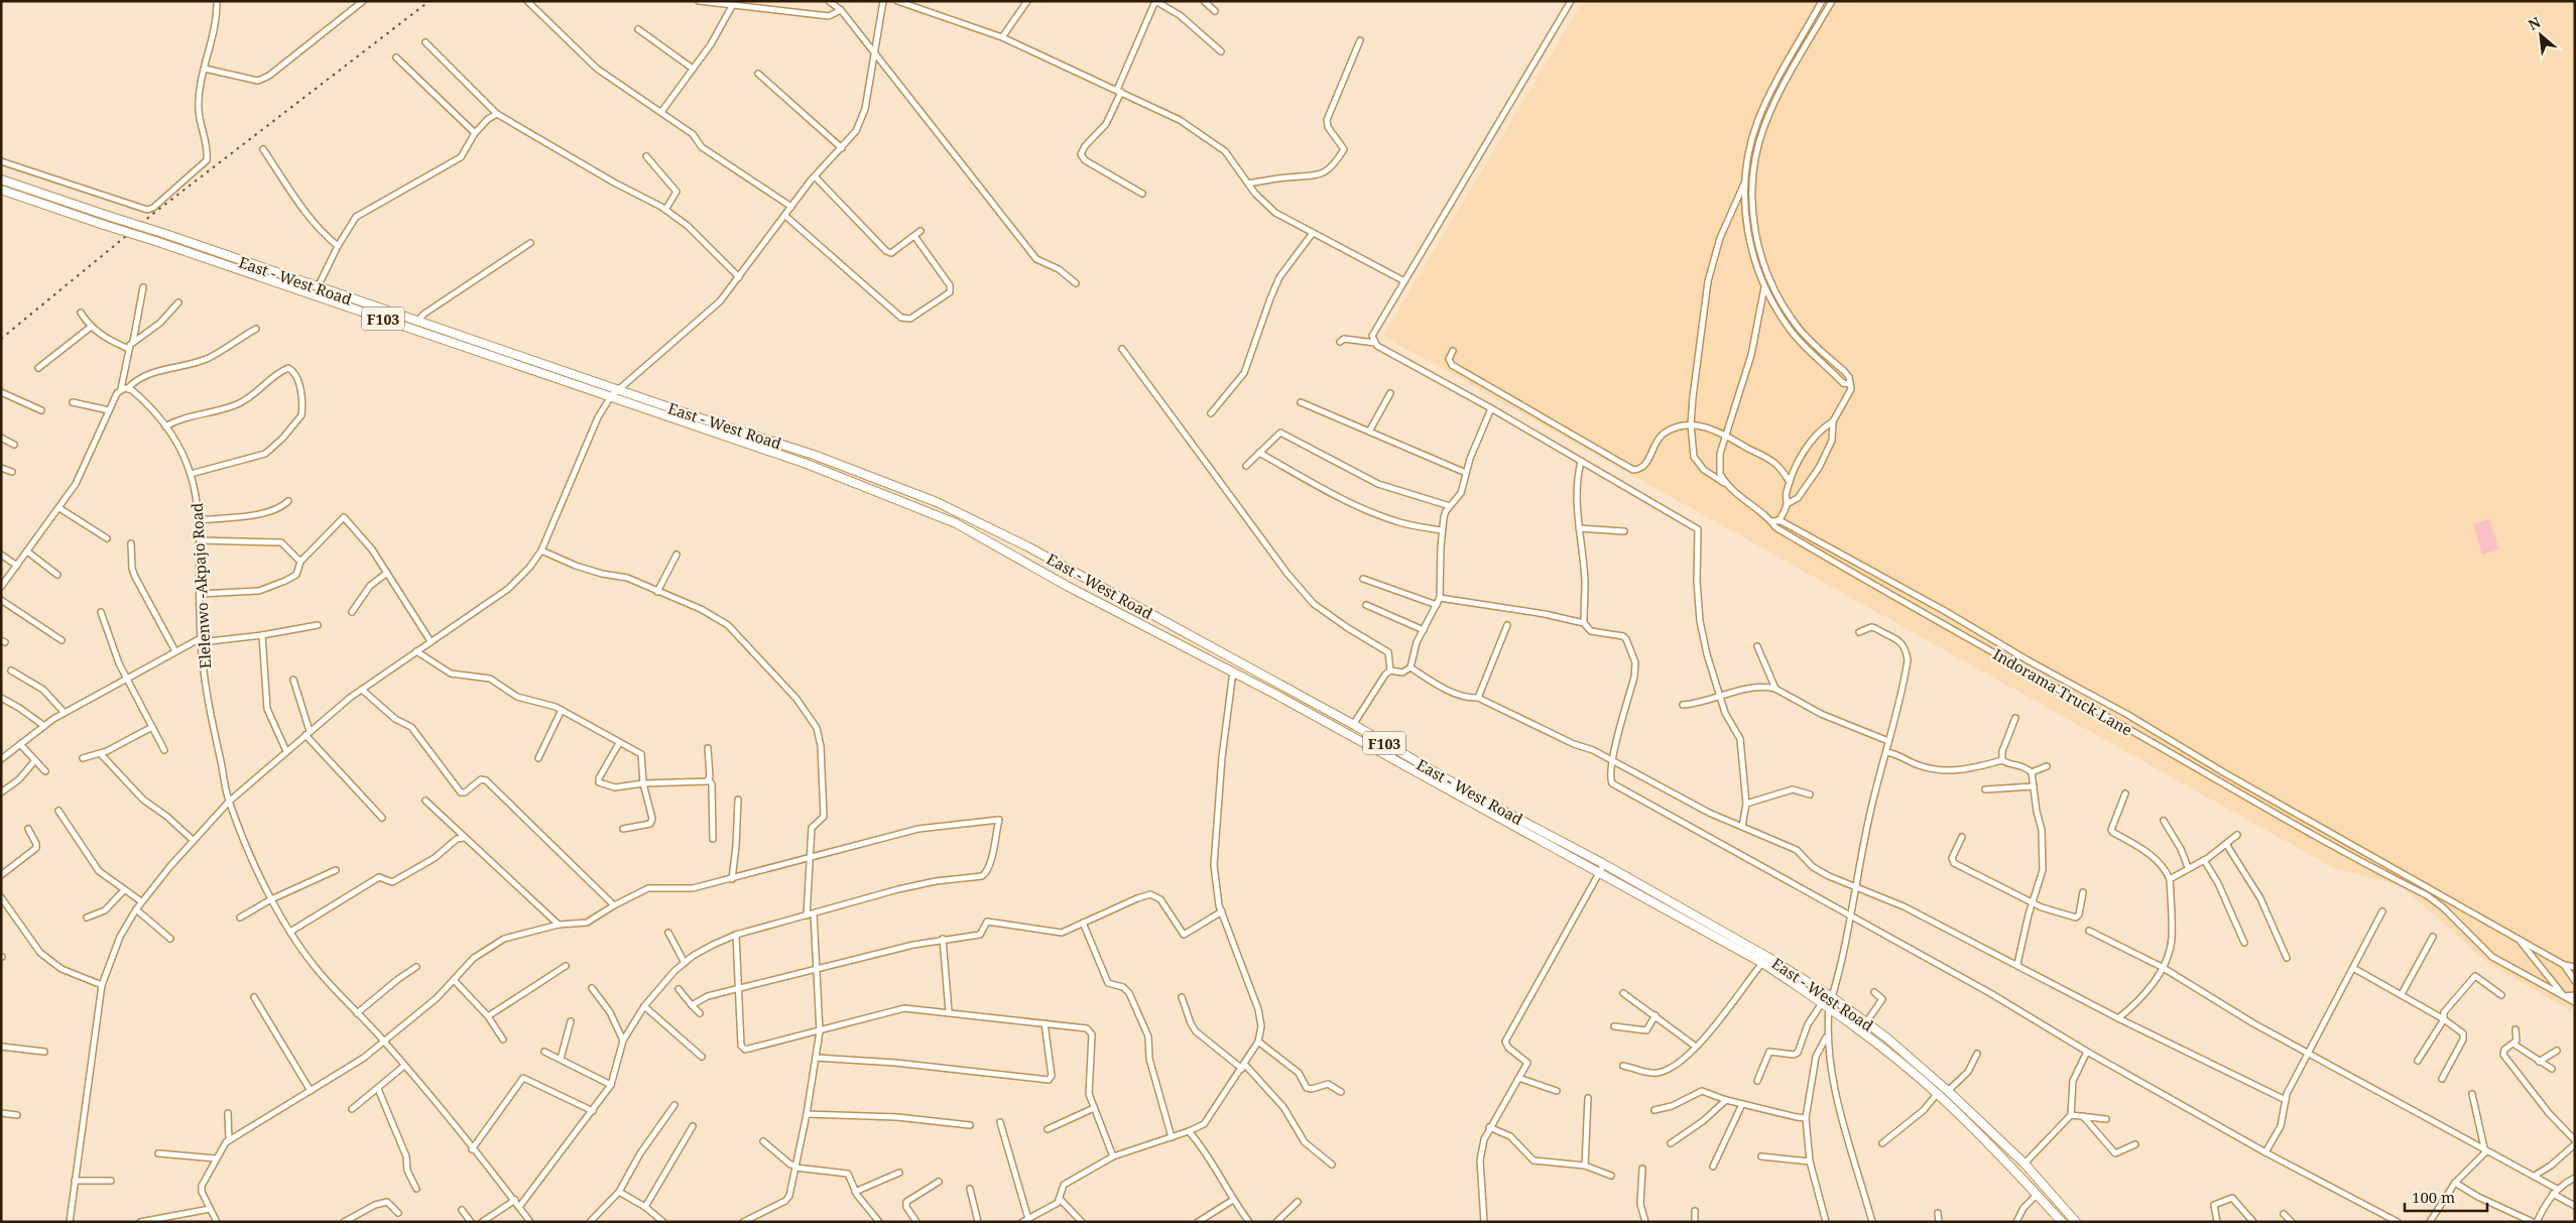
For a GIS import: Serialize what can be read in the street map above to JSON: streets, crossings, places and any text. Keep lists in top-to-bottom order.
{
  "streets": {
    "main road": ["East - West Road", "F103"],
    "street": ["Elelenwo -Akpajo Road", "Indorama Truck Lane"]
  },
  "scale_bar": "100 m",
  "north": "top left"
}
